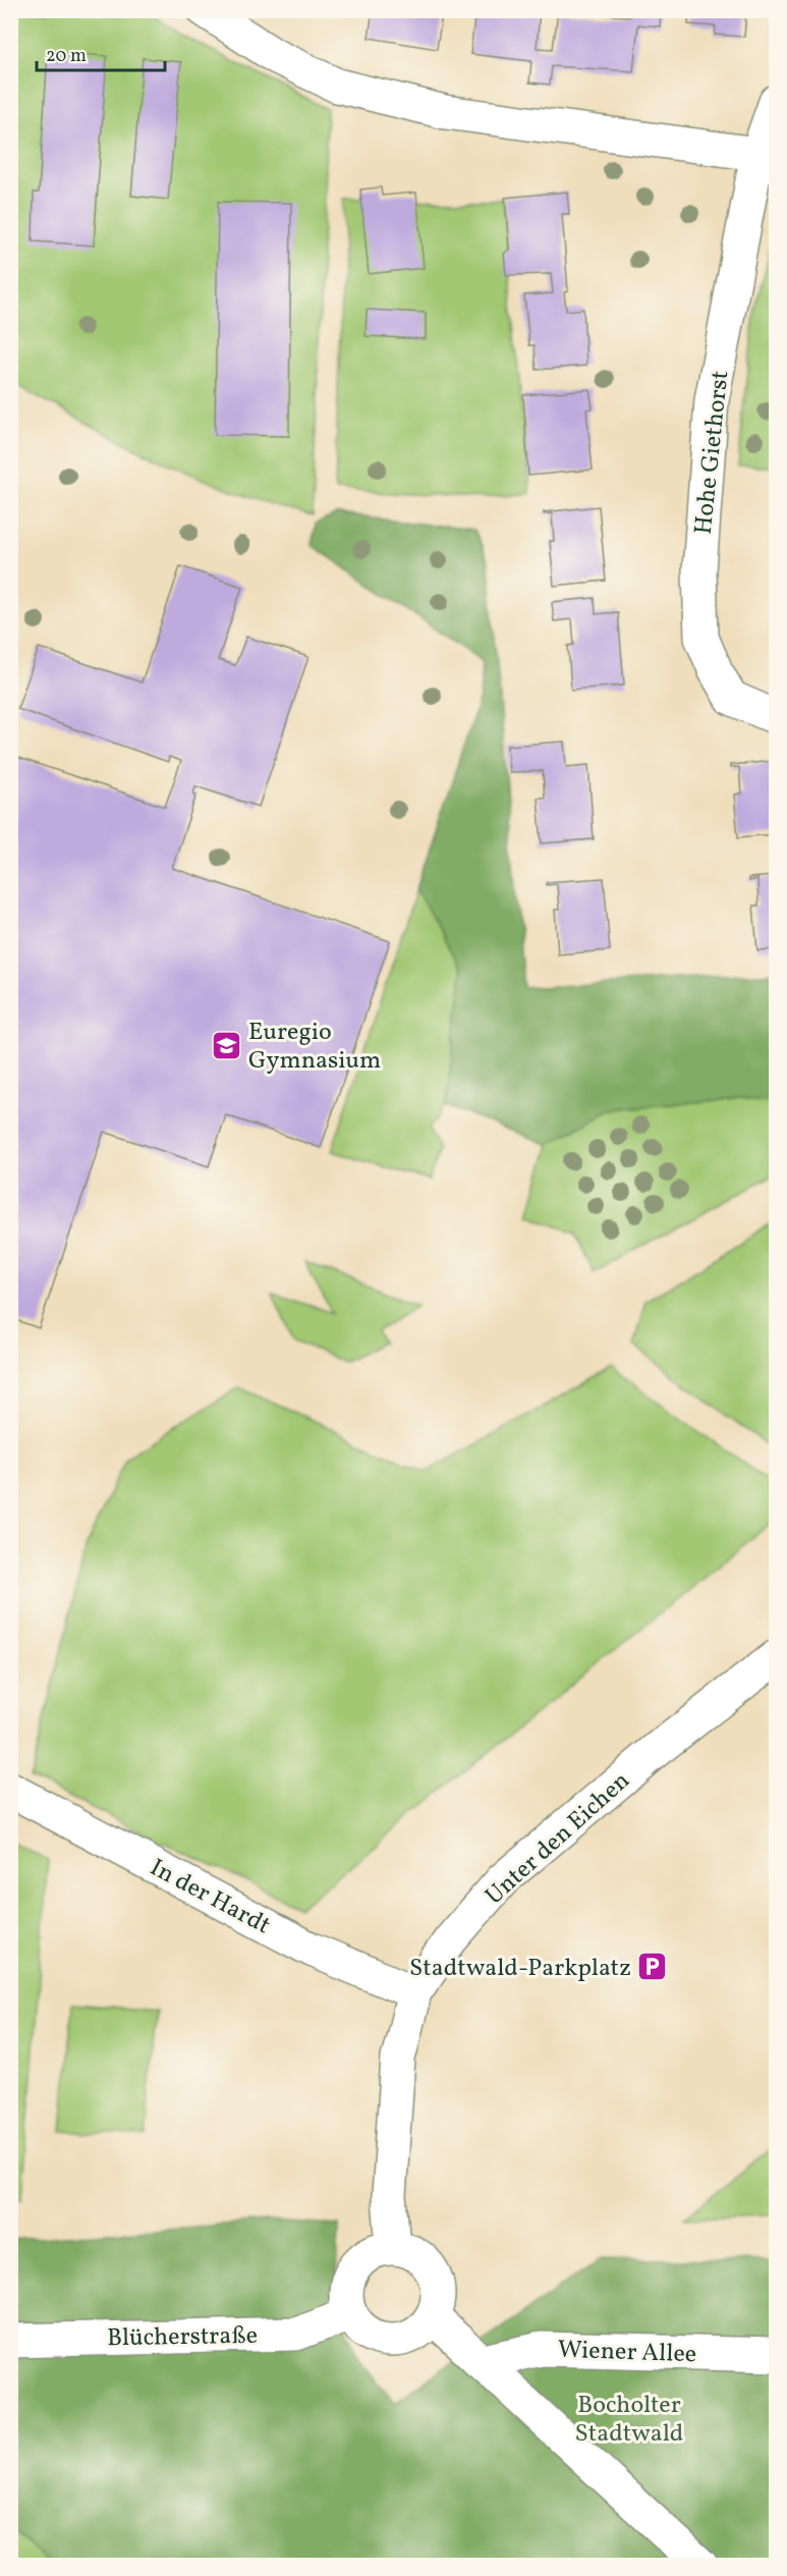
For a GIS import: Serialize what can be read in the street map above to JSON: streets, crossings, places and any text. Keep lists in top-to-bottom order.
{
  "streets": {
    "street": [
      "Hohe Giethorst",
      "Unter den Eichen",
      "In der Hardt",
      "Blücherstraße",
      "Wiener Allee"
    ]
  },
  "crossings": [
    ["Unter den Eichen", "In der Hardt"],
    ["Unter den Eichen", "Blücherstraße"]
  ],
  "parks": ["Bocholter Stadtwald"],
  "places": {
    "school or university": ["Euregio Gymnasium"],
    "parking": ["Stadtwald-Parkplatz"]
  },
  "scale_bar": "20 m"
}
